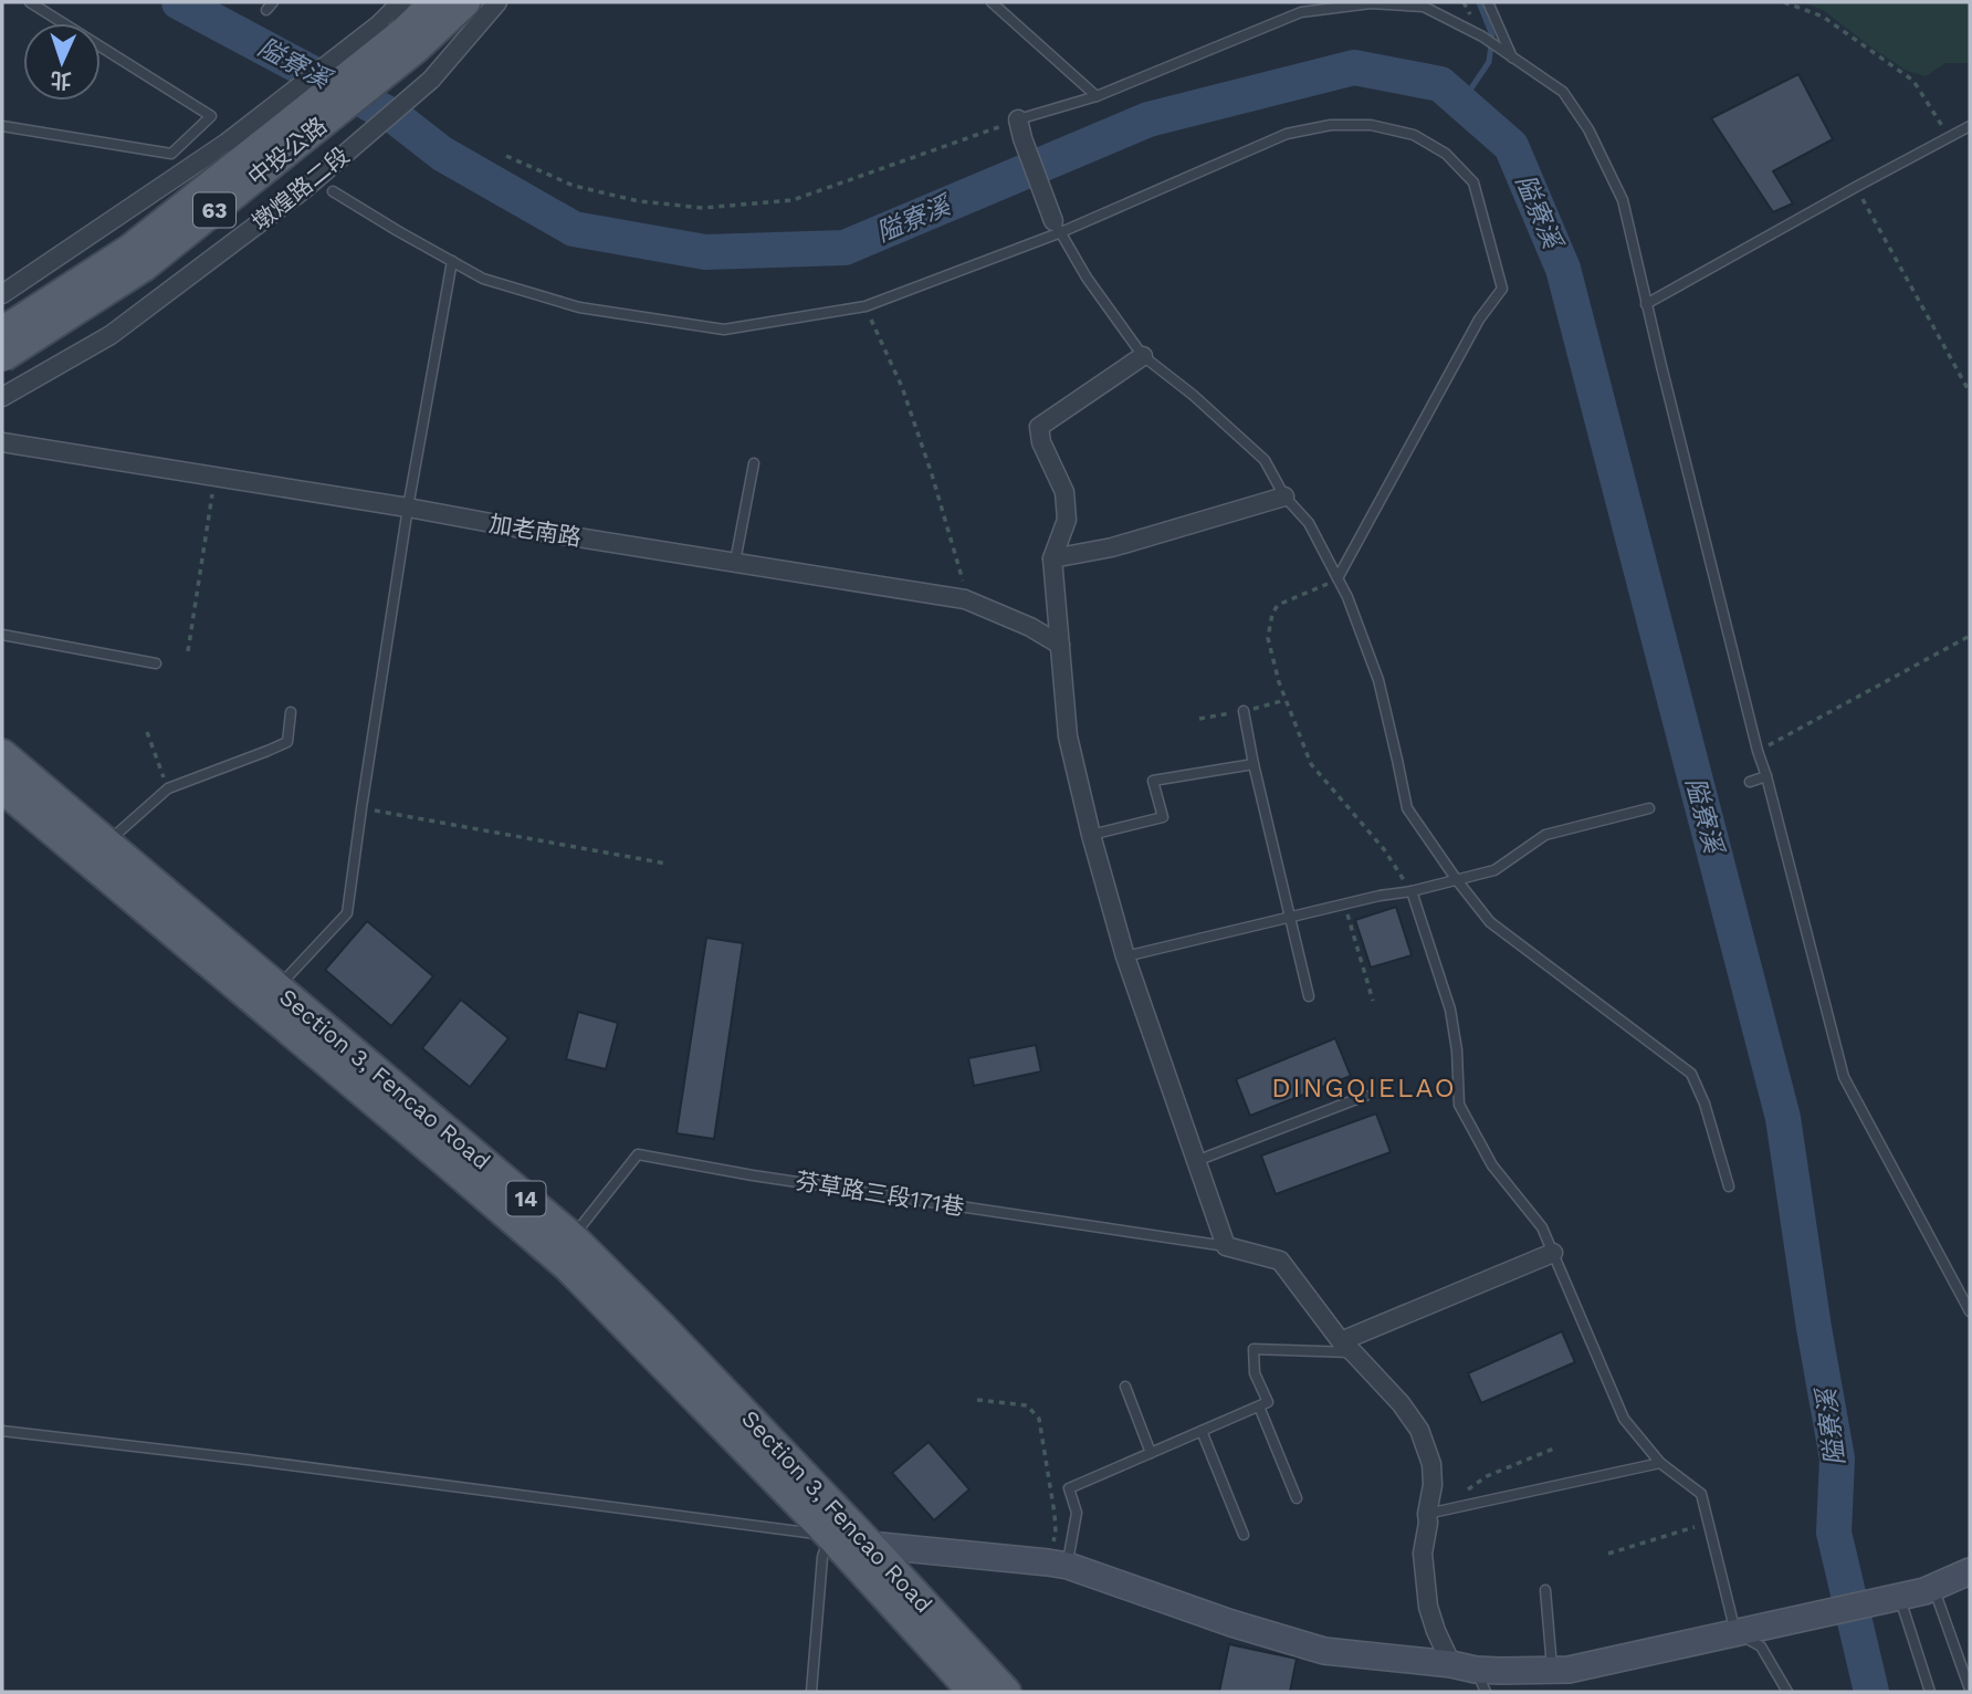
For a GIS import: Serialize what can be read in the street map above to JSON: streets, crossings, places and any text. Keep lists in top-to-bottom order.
{
  "streets": {
    "main road": [
      "中投公路",
      "63",
      "Section 3, Fencao Road",
      "14"
    ],
    "street": ["墩煌路二段", "加老南路"],
    "lane": ["芬草路三段171巷"]
  },
  "crossings": [
    ["中投公路", "63"],
    ["Section 3, Fencao Road", "芬草路三段171巷"]
  ],
  "districts": ["DINGQIELAO"],
  "water": ["隘寮溪"],
  "north": "bottom"
}
